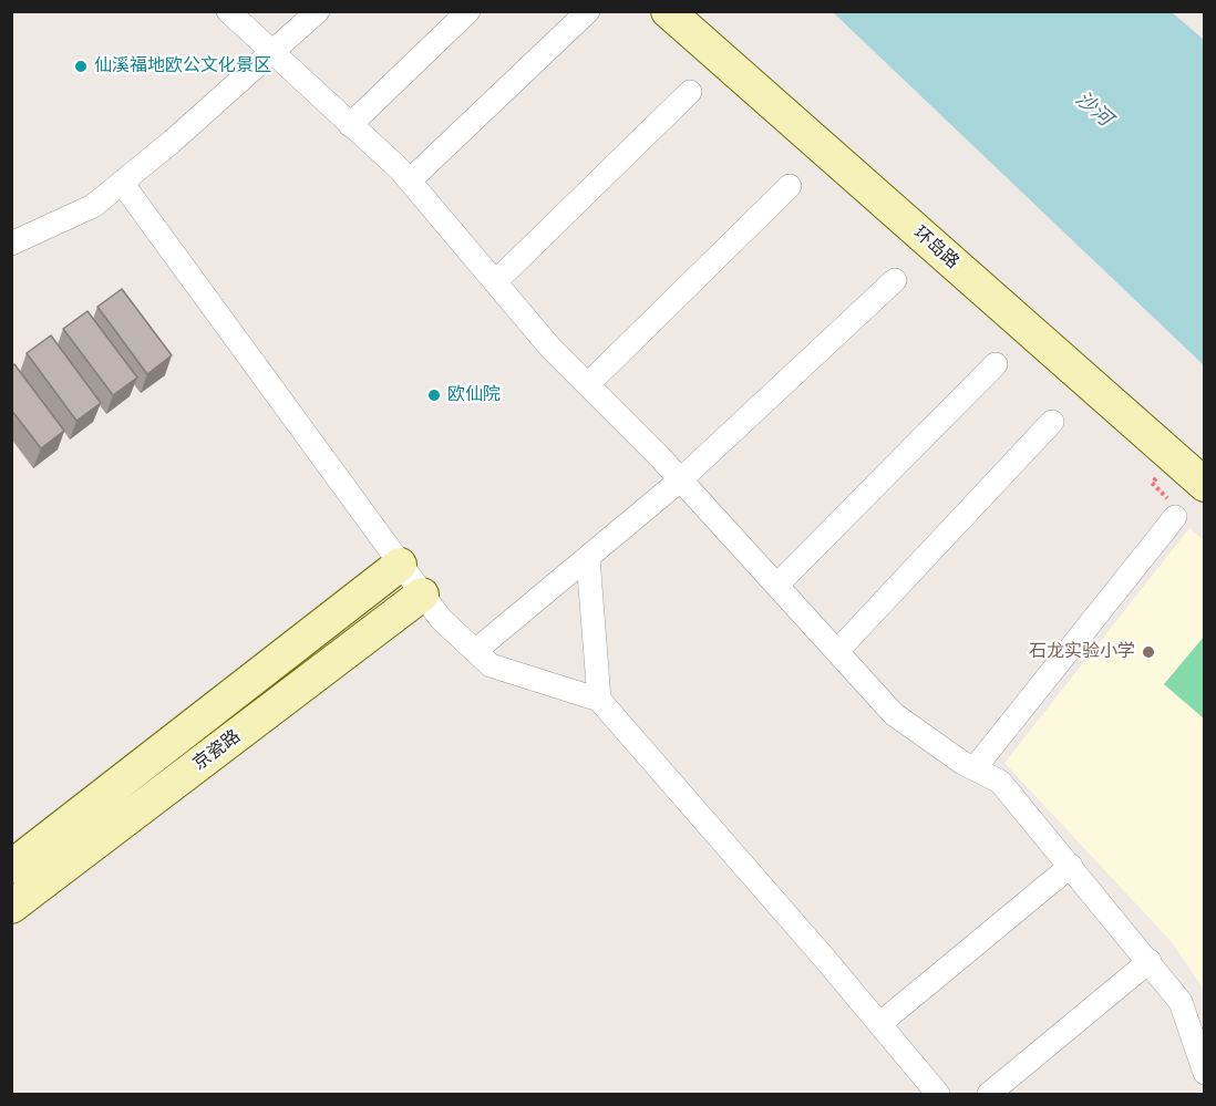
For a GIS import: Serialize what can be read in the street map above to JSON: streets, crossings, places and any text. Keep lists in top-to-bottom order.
{
  "streets": {
    "street": ["环岛路", "京瓷路"]
  },
  "water": ["沙河"],
  "places": ["仙溪福地欧公文化景区", "欧仙院", "石龙实验小学"]
}
